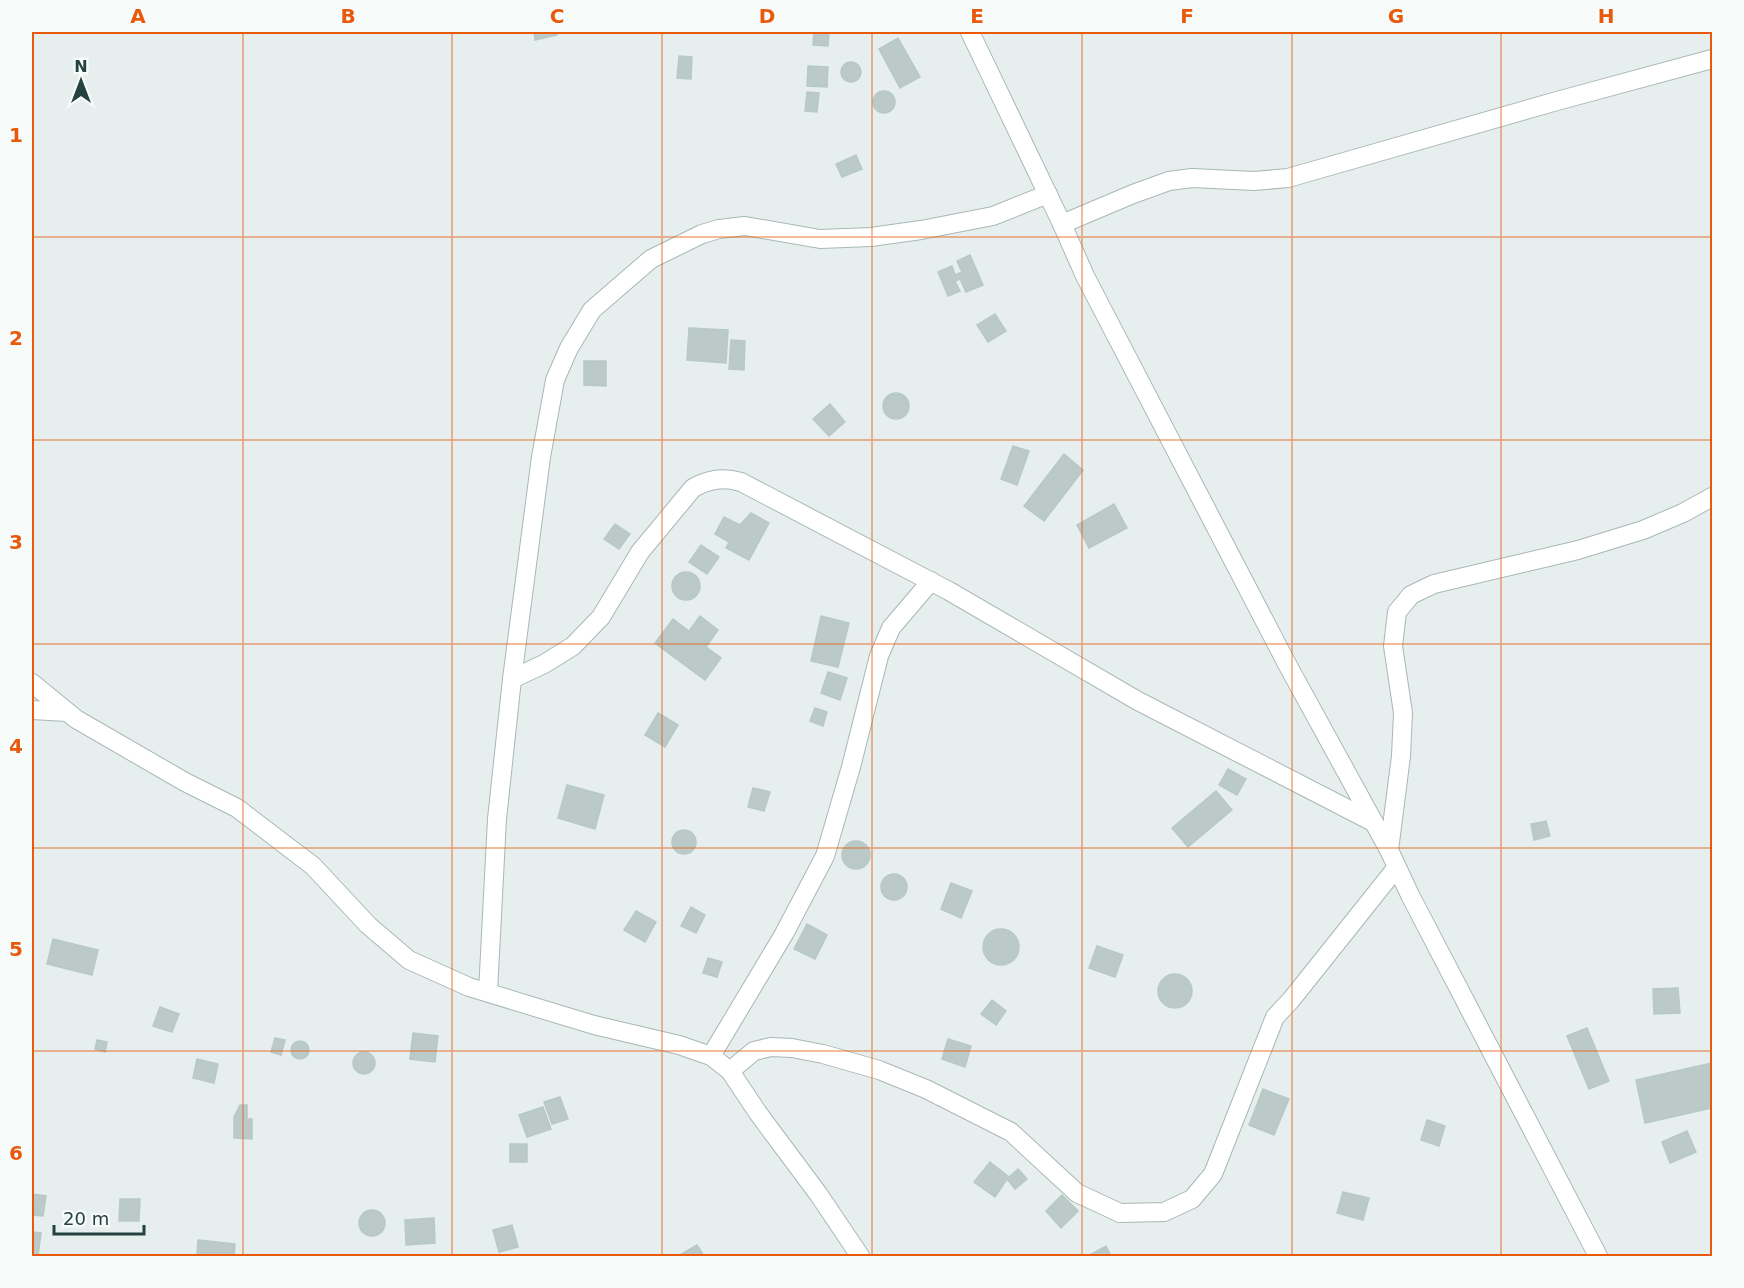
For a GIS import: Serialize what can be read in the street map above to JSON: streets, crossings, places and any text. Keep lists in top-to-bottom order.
{
  "scale_bar": "20 m",
  "north": "top",
  "grid": {
    "columns": [
      "A",
      "B",
      "C",
      "D",
      "E",
      "F",
      "G",
      "H"
    ],
    "rows": [
      "1",
      "2",
      "3",
      "4",
      "5",
      "6"
    ]
  }
}
